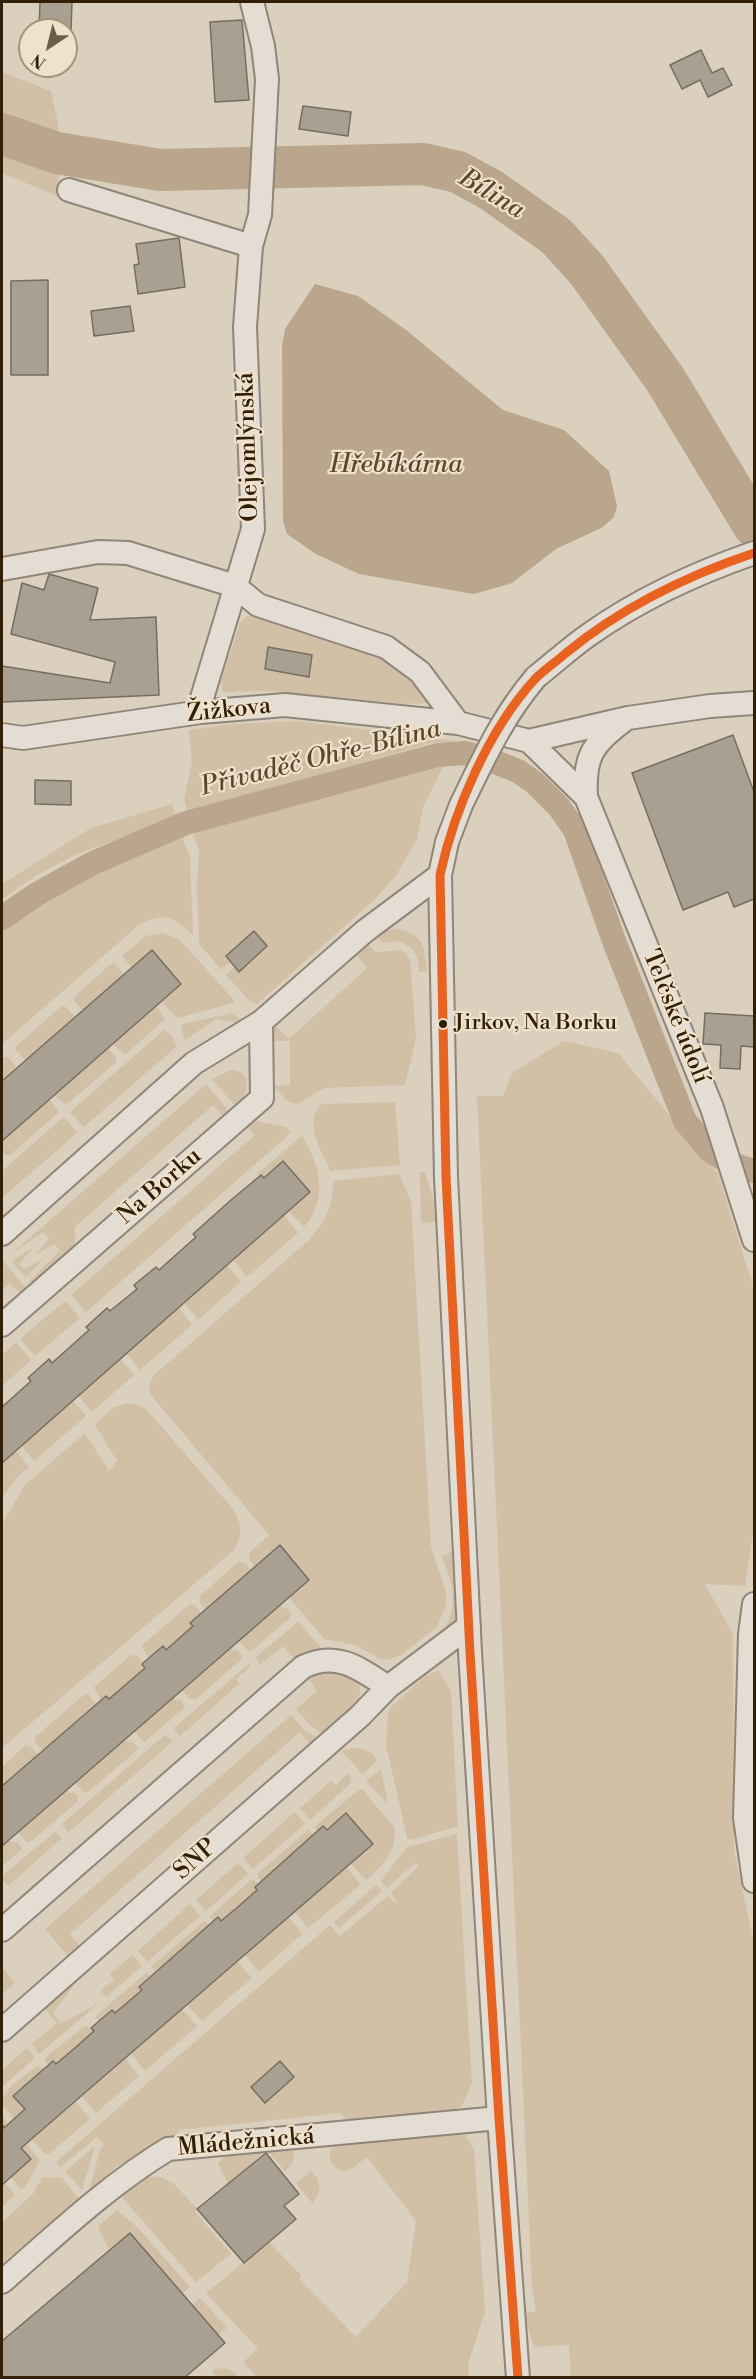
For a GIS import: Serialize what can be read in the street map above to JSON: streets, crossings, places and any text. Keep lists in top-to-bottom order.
{
  "streets": {
    "street": [
      "Olejomlýnská",
      "Žižkova",
      "Telčské údolí",
      "Na Borku",
      "SNP",
      "Mládežnická"
    ]
  },
  "crossings": [
    ["Olejomlýnská", "Žižkova"]
  ],
  "water": ["Bílina", "Hřebíkárna", "Přivaděč Ohře-Bílina"],
  "places": ["Jirkov, Na Borku"],
  "north": "bottom left"
}
